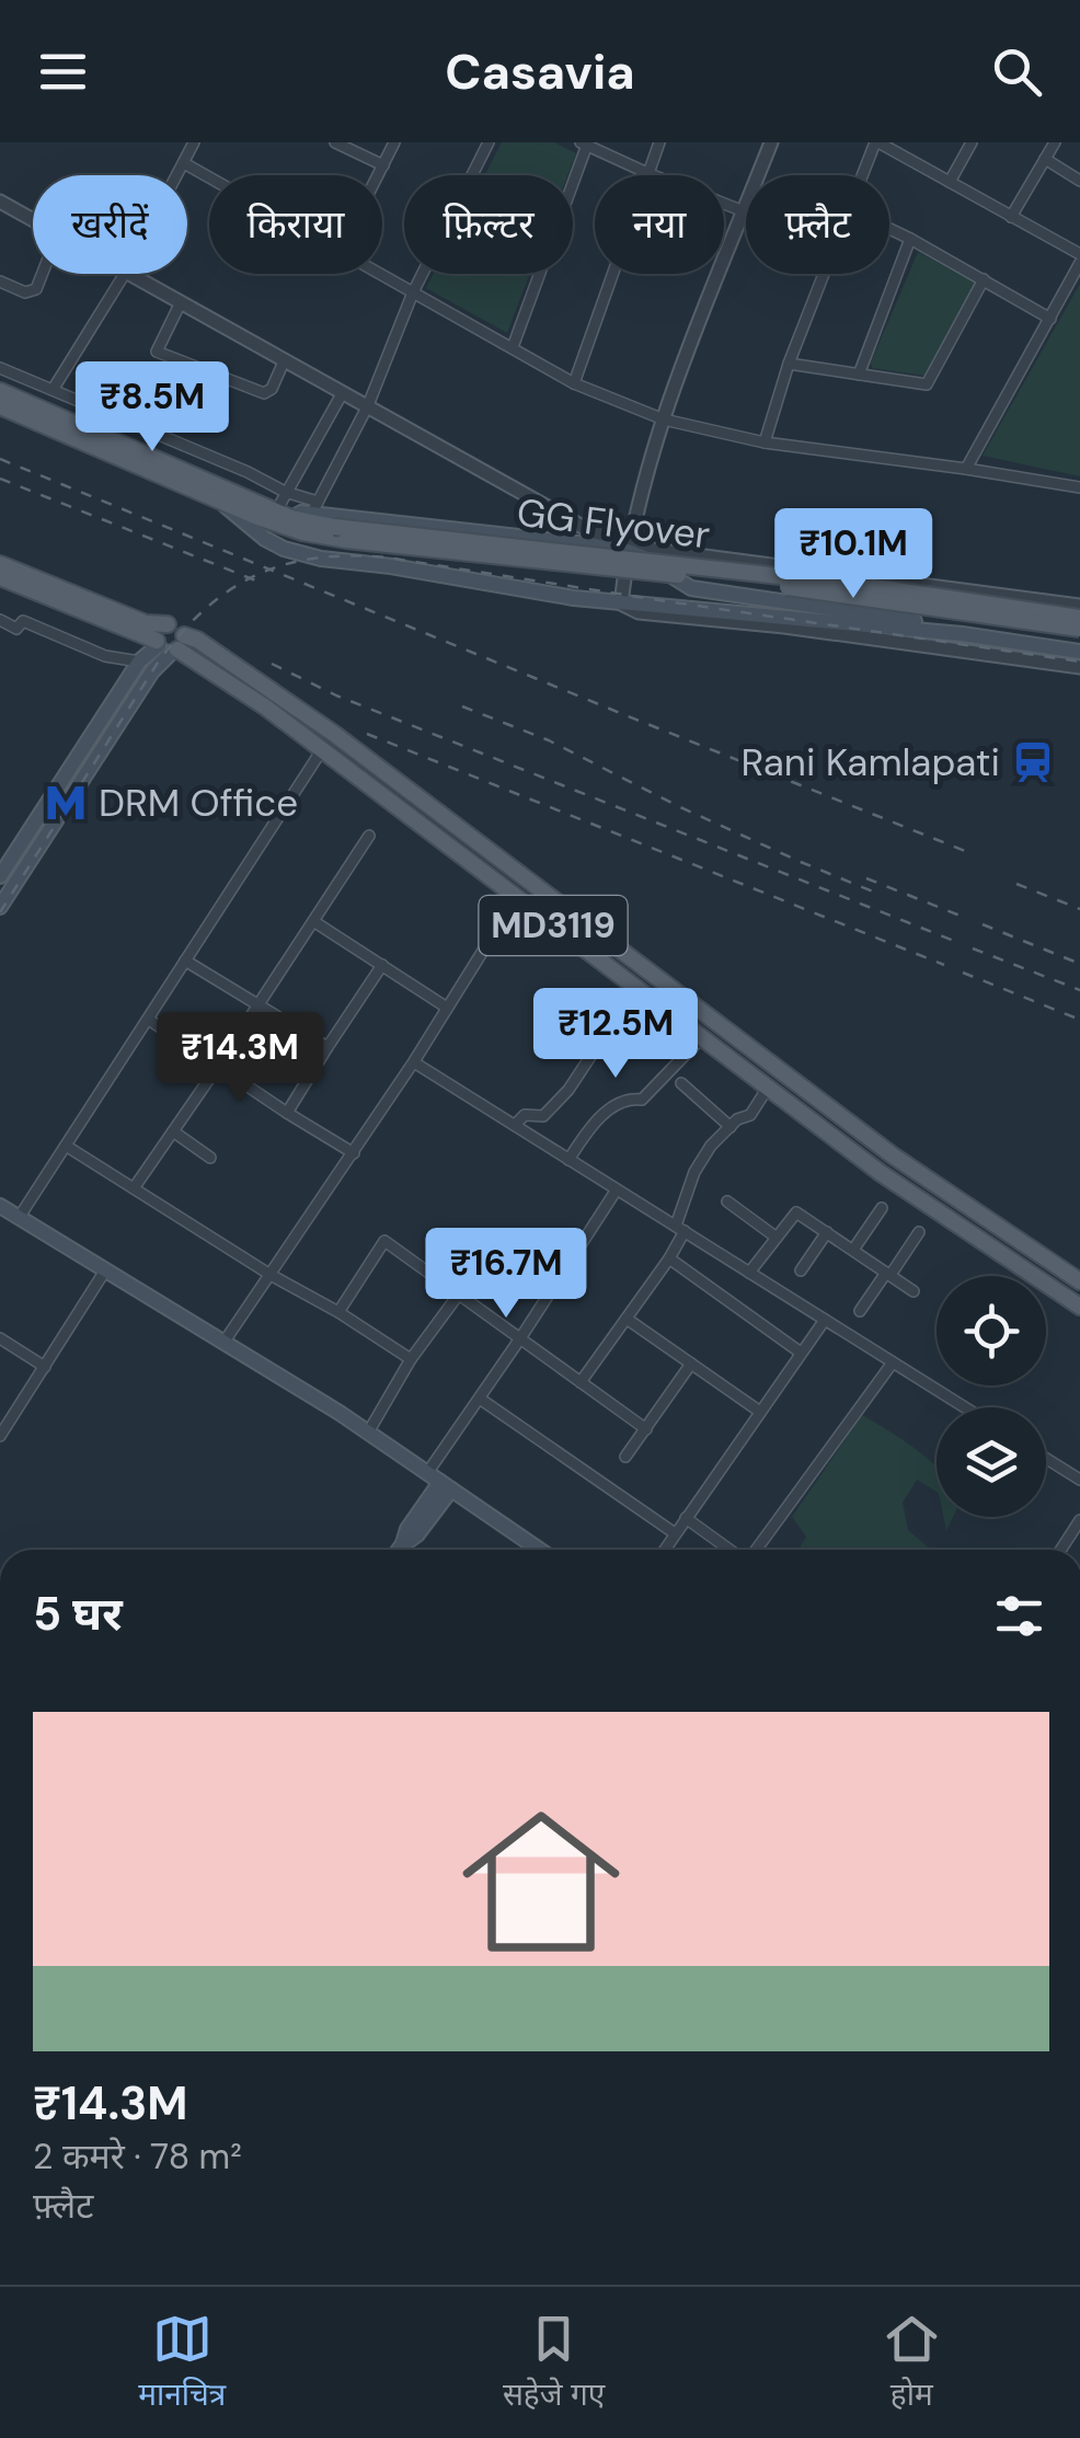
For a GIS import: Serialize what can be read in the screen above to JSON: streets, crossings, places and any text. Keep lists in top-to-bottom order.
{
  "streets": {
    "main road": ["GG Flyover", "MD3119"]
  },
  "places": {
    "station": ["Rani Kamlapati"],
    "metro station": ["DRM Office"]
  },
  "page": {
    "header": "Casavia",
    "chip": [
      "खरीदें",
      "किराया",
      "फ़िल्टर",
      "नया",
      "फ़्लैट"
    ],
    "price": [
      "₹8.5M",
      "₹10.1M",
      "₹12.5M",
      "₹14.3M",
      "₹16.7M"
    ],
    "heading": "5 घर",
    "list": [
      {
        "name": "₹14.3M",
        "note": "2 कमरे · 78 m² · फ़्लैट"
      }
    ],
    "tabs": ["मानचित्र", "सहेजे गए", "होम"]
  }
}
